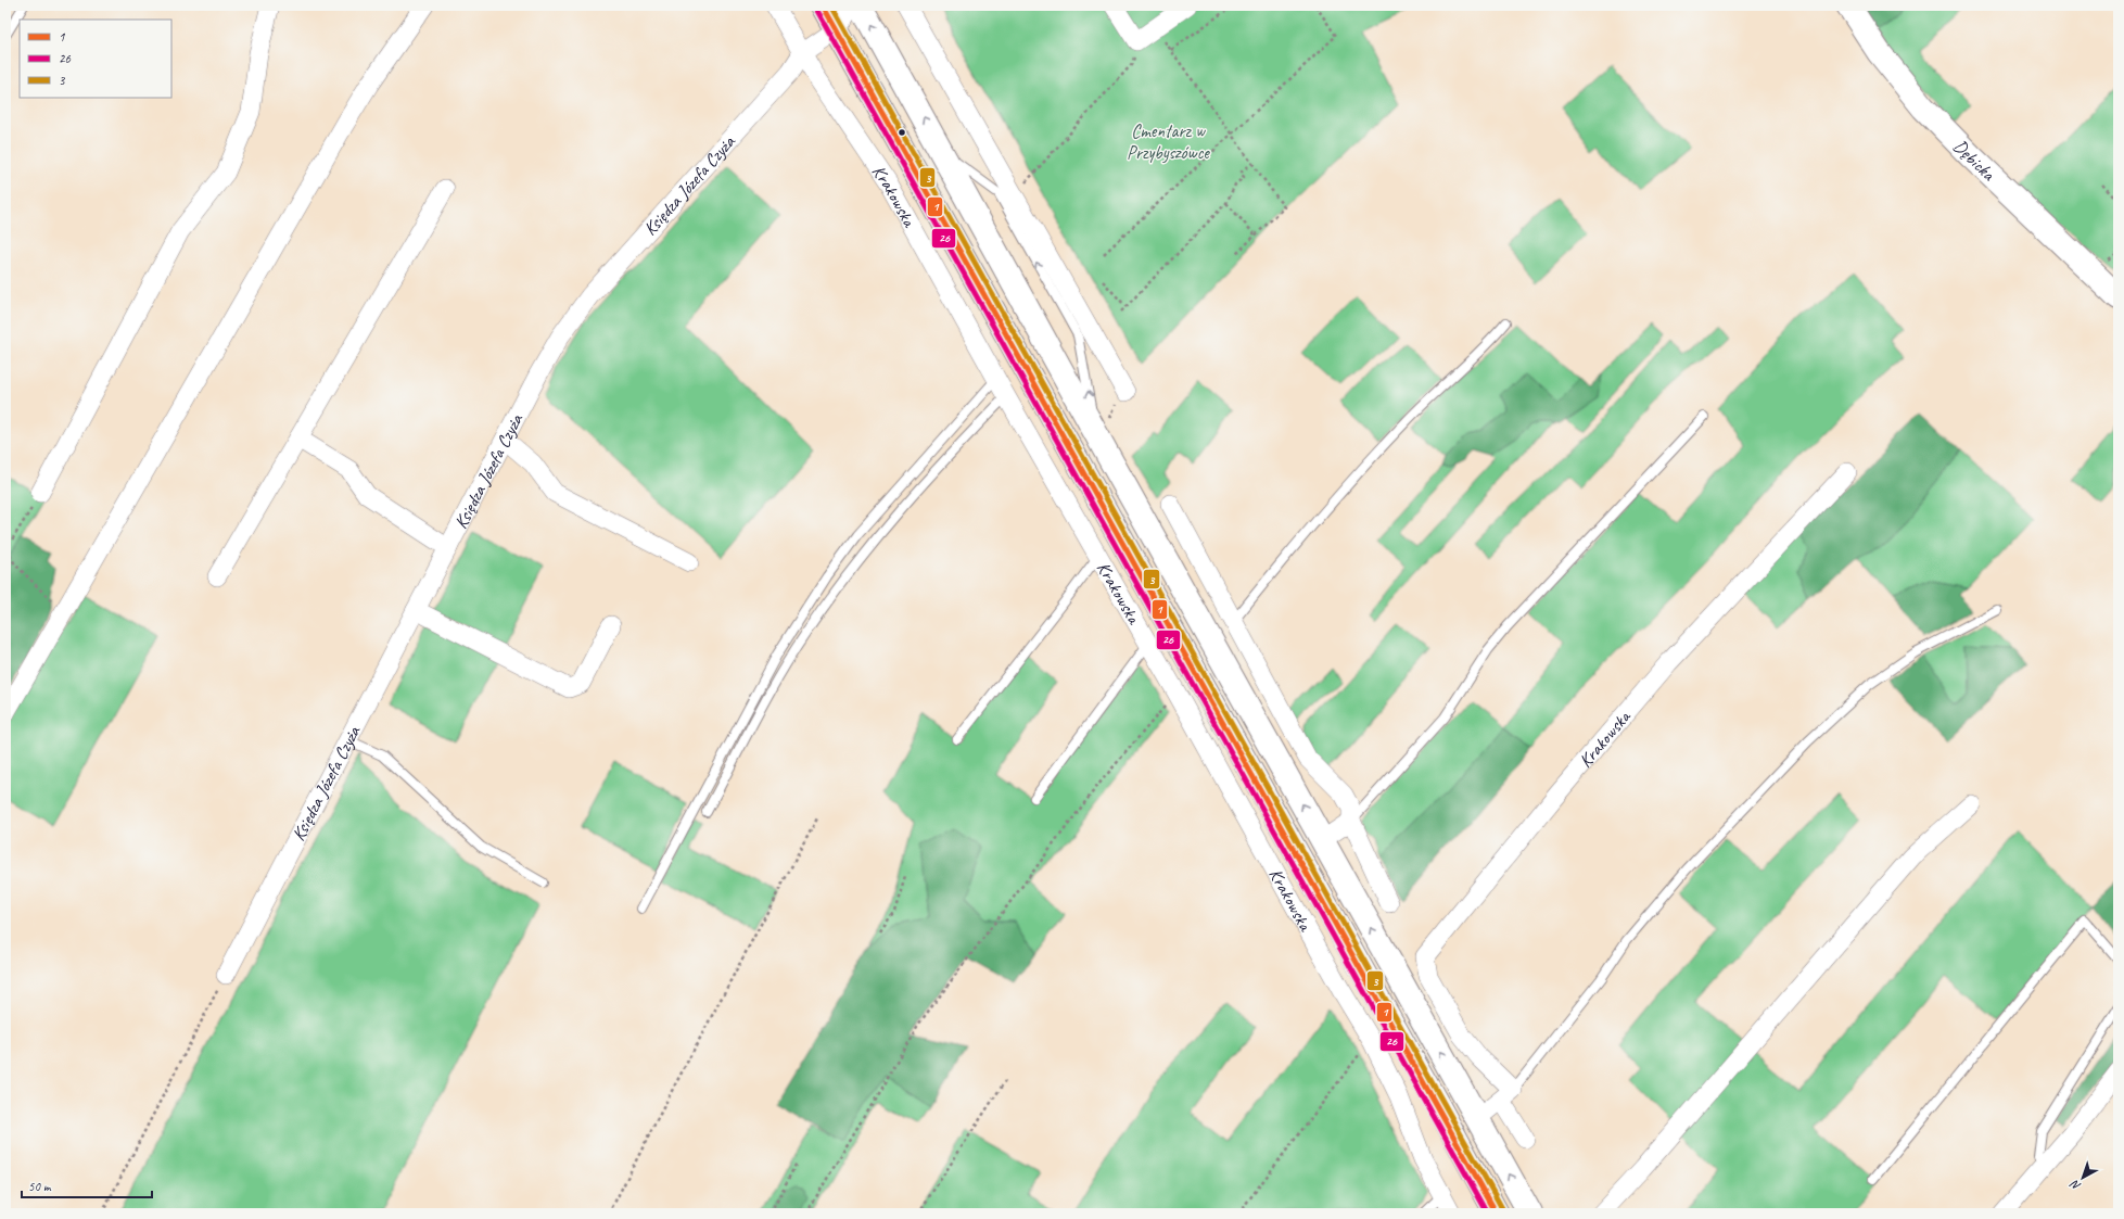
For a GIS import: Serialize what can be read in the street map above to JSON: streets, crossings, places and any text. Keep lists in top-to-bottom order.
{
  "streets": {
    "main road": ["Dębicka", "Krakowska"],
    "street": ["Księdza Józefa Czyża"]
  },
  "crossings": [
    ["Księdza Józefa Czyża", "Krakowska"]
  ],
  "parks": ["Cmentarz w Przybyszówce"],
  "lines": ["transit line 1", "transit line 3", "transit line 26"],
  "legend": ["1", "26", "3"],
  "scale_bar": "50 m",
  "north": "bottom left"
}
